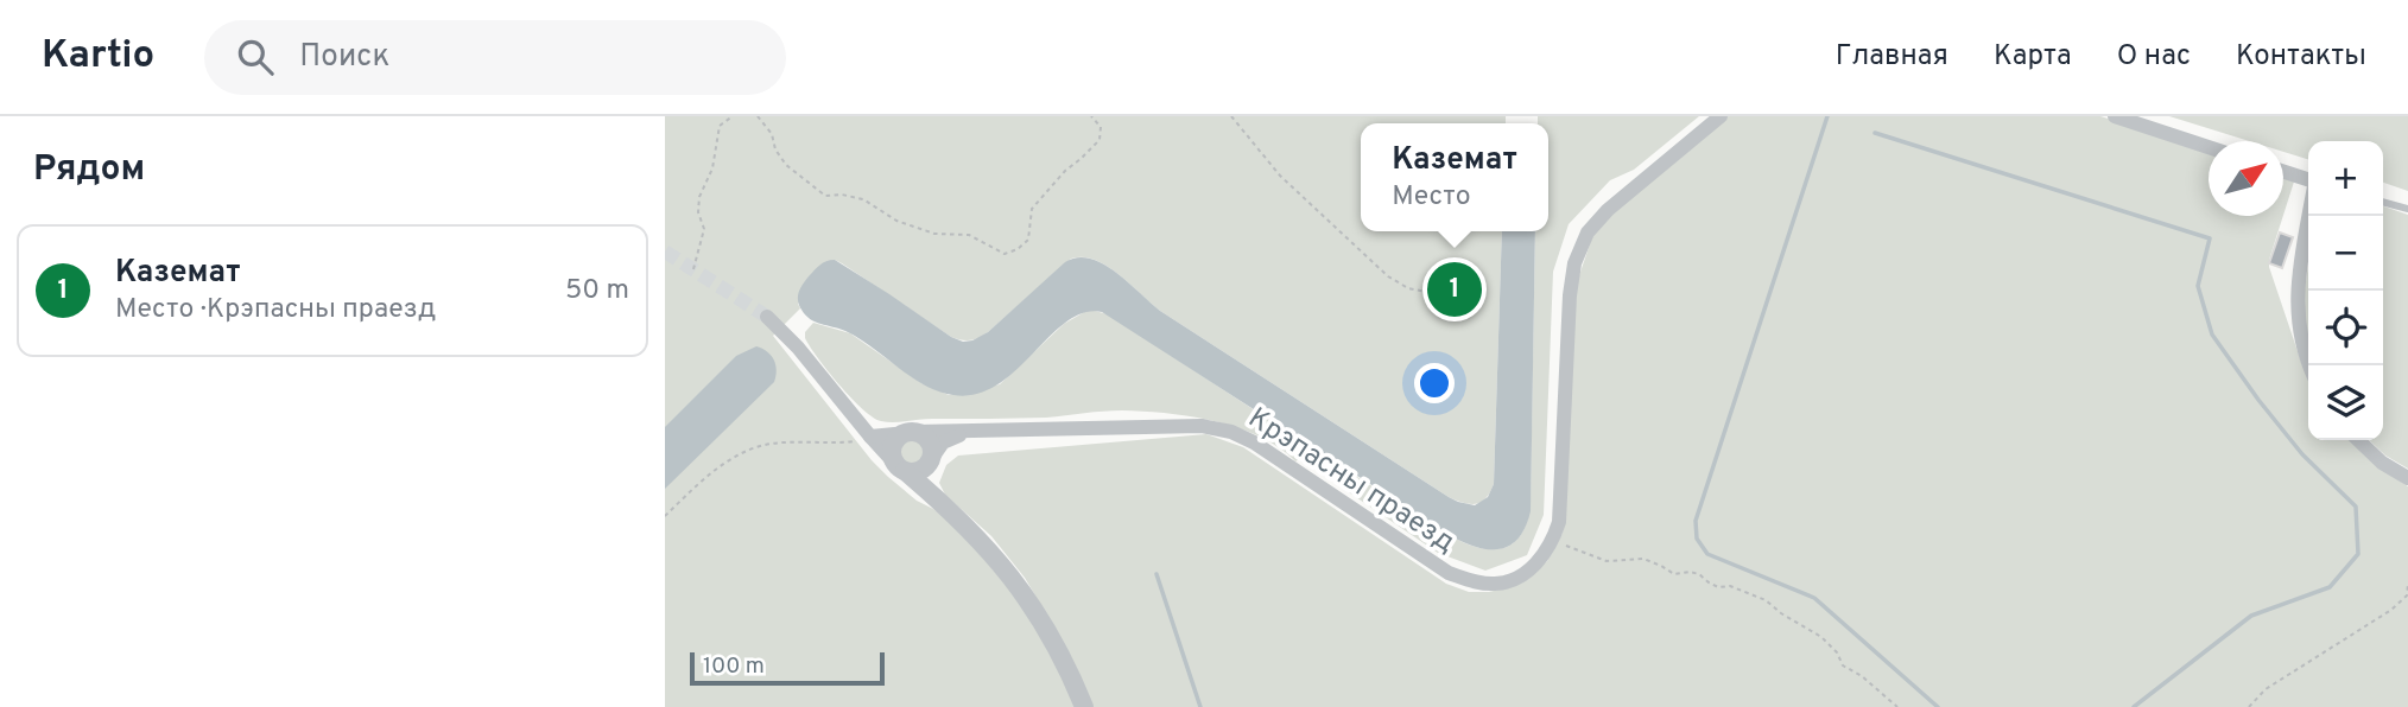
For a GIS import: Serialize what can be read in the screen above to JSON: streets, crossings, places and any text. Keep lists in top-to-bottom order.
{
  "streets": {
    "street": ["Крэпасны праезд"]
  },
  "scale_bar": "100 m",
  "north": "top right",
  "page": {
    "header": "Kartio",
    "search": "Поиск",
    "nav": [
      "Главная",
      "Карта",
      "О нас",
      "Контакты"
    ],
    "heading": "Рядом",
    "popup": ["Каземат", "Место"],
    "map_buttons": ["+", "−"],
    "list": [
      {
        "mark": "1",
        "name": "Каземат",
        "note": "Место · Крэпасны праезд",
        "value": "50 m"
      }
    ],
    "pins": "1",
    "scale": "100 m"
  }
}
